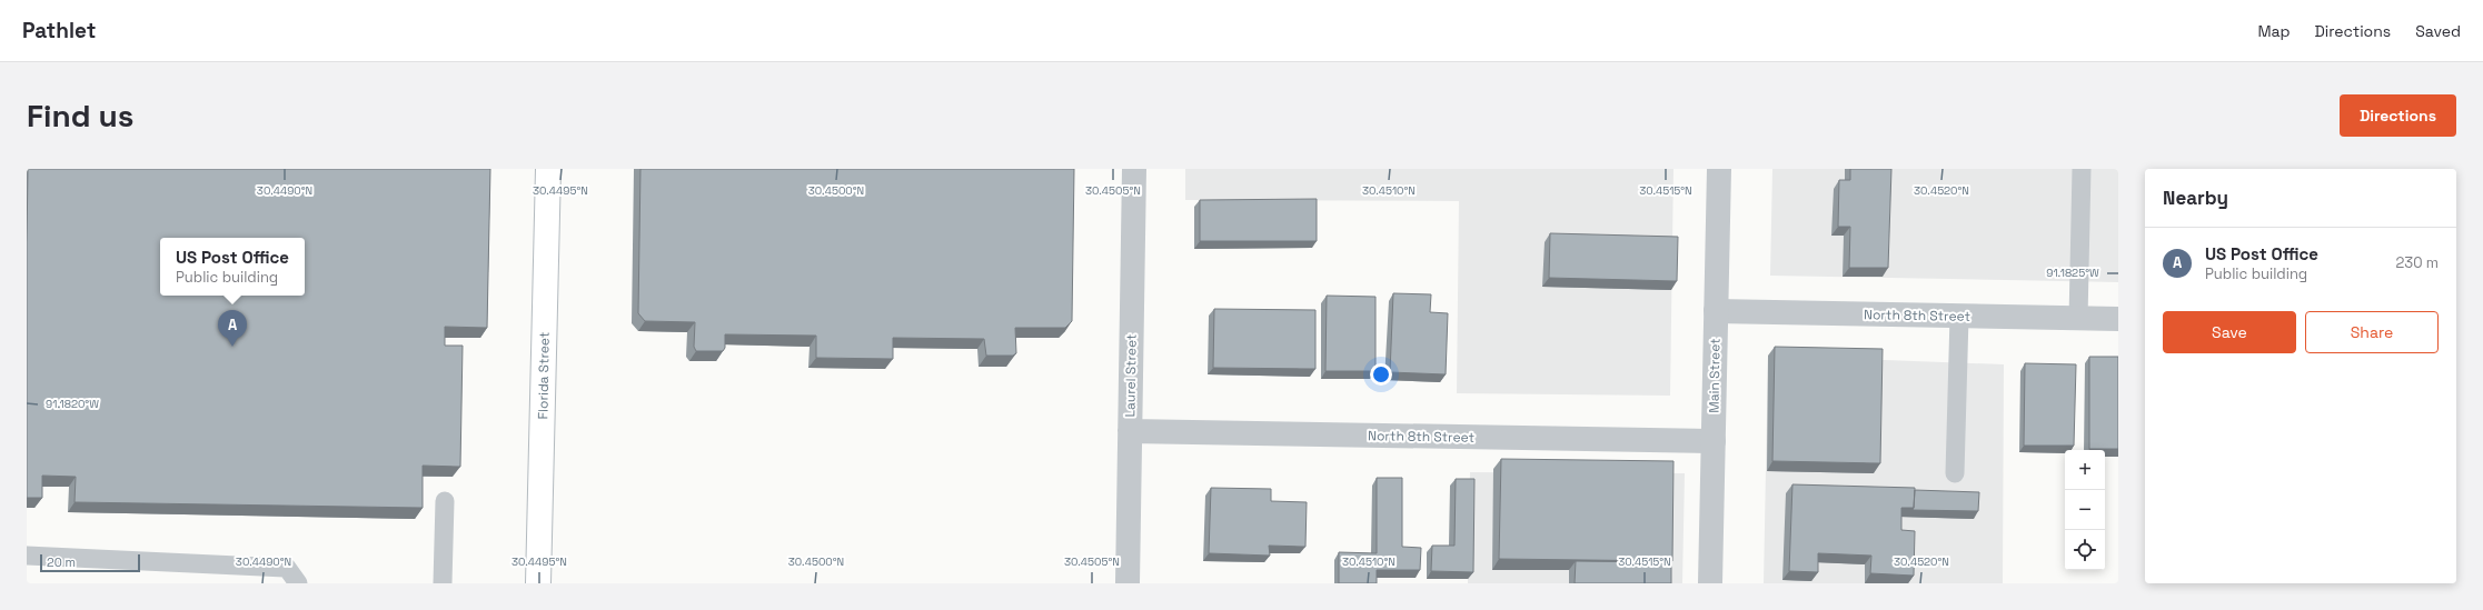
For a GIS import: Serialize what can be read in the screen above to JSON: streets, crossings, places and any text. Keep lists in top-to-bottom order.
{
  "streets": {
    "main road": ["Florida Street"],
    "street": ["North 8th Street", "Laurel Street", "Main Street"]
  },
  "crossings": [
    ["North 8th Street", "Laurel Street"],
    ["North 8th Street", "Main Street"]
  ],
  "scale_bar": "20 m",
  "page": {
    "header": "Pathlet",
    "nav": ["Map", "Directions", "Saved"],
    "buttons": [
      "Directions",
      ["Save", "Share"]
    ],
    "title": "Find us",
    "heading": "Nearby",
    "list": [
      {
        "mark": "A",
        "name": "US Post Office",
        "note": "Public building",
        "value": "230 m"
      }
    ],
    "popup": ["US Post Office", "Public building"],
    "pins": "A",
    "map_buttons": ["+", "−"],
    "scale": "20 m"
  },
  "coordinates": [
    "30.4490°N",
    "30.4495°N",
    "30.4500°N",
    "30.4505°N",
    "30.4510°N",
    "30.4515°N",
    "30.4520°N",
    "91.1825°W",
    "91.1820°W"
  ]
}
